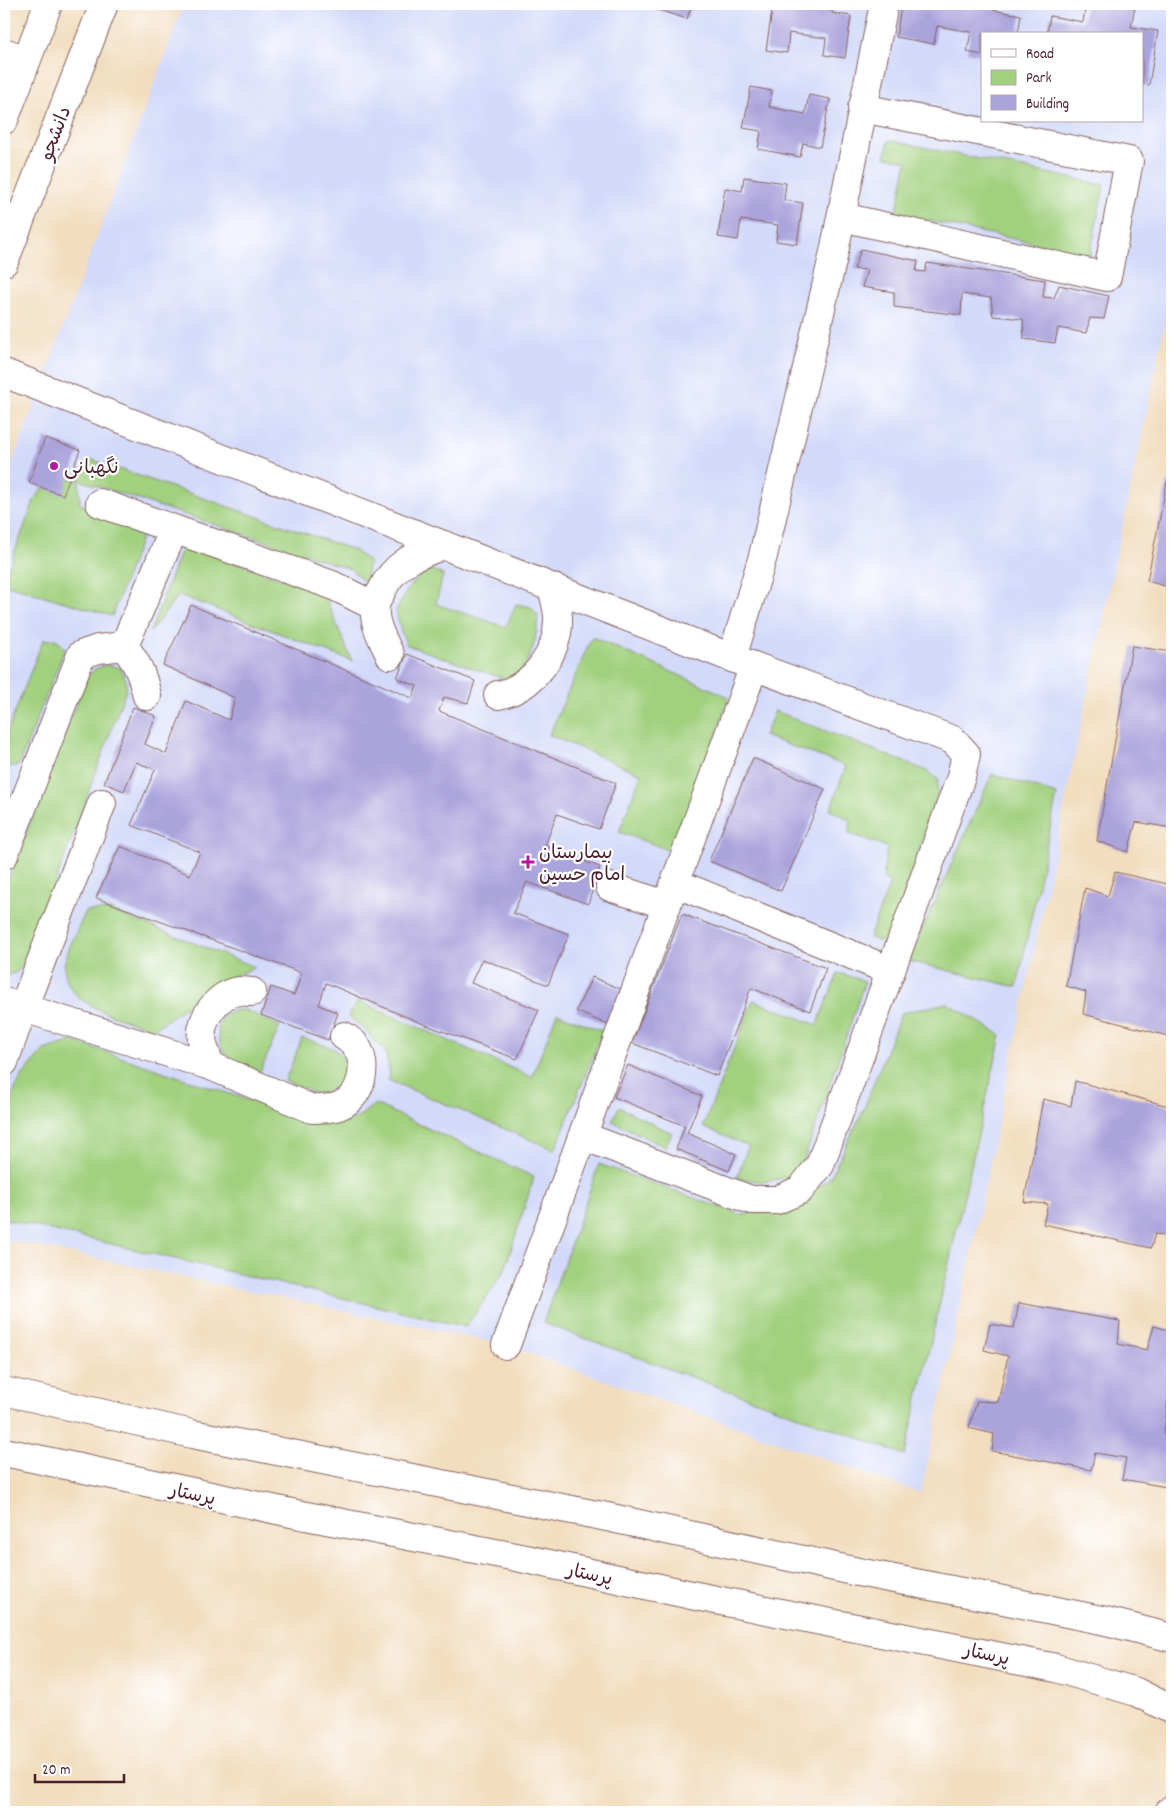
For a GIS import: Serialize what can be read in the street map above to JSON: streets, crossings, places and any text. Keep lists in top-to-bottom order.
{
  "streets": {
    "main road": ["دانشجو", "پرستار"]
  },
  "places": {
    "other": ["نگهبانی"],
    "health": ["بیمارستان امام حسین"]
  },
  "legend": ["Road", "Park", "Building"],
  "scale_bar": "20 m"
}
